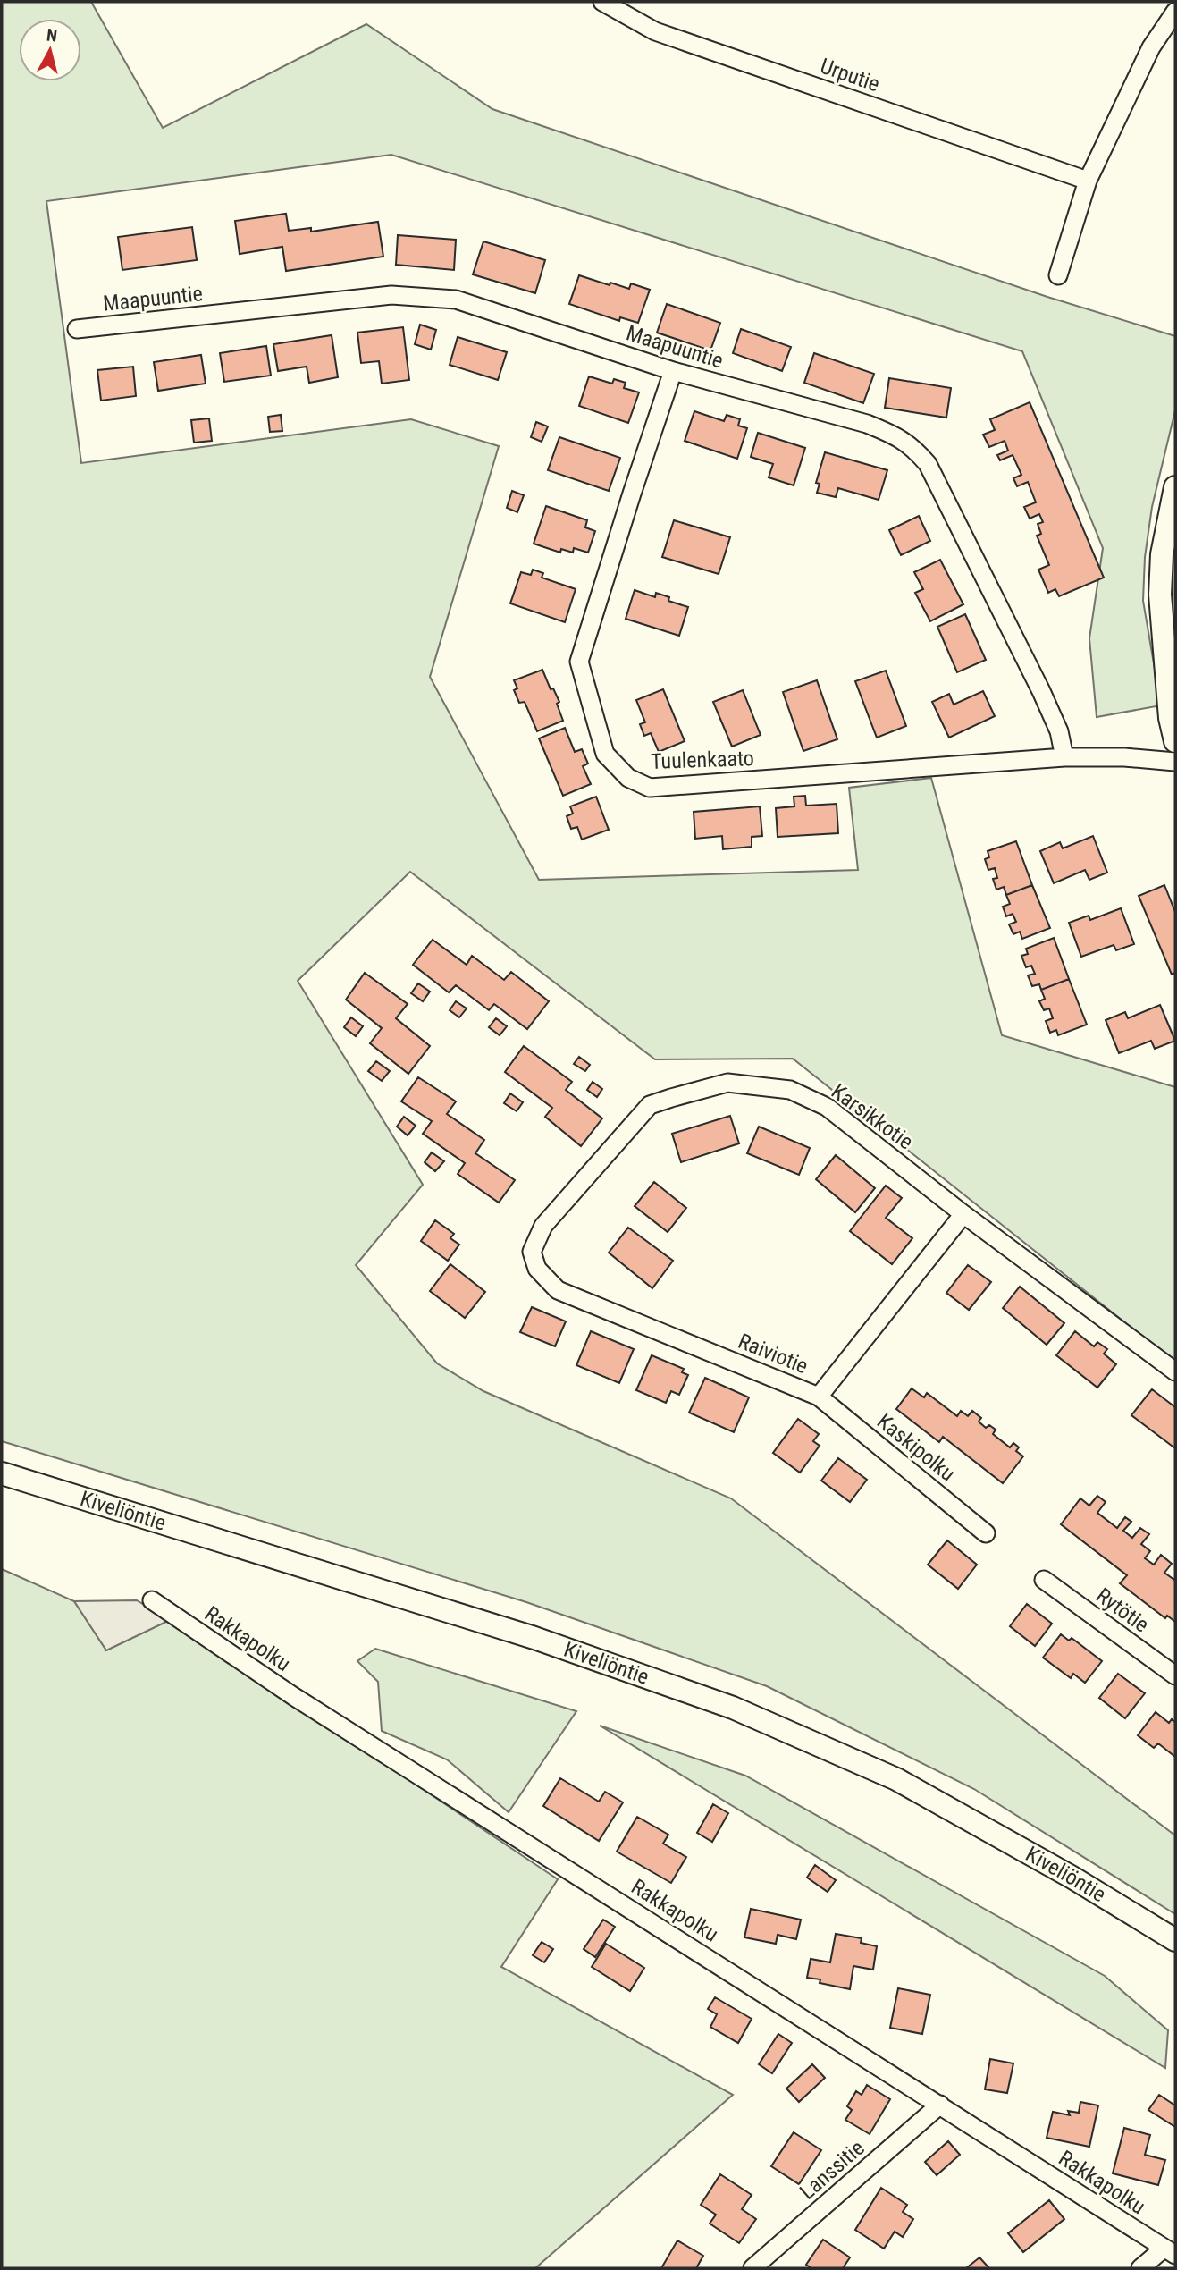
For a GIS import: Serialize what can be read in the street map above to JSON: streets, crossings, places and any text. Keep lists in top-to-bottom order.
{
  "streets": {
    "street": [
      "Urputie",
      "Maapuuntie",
      "Tuulenkaato",
      "Karsikkotie",
      "Raiviotie",
      "Kaskipolku",
      "Kiveliöntie",
      "Rytötie",
      "Rakkapolku",
      "Lanssitie"
    ]
  },
  "crossings": [
    ["Maapuuntie", "Tuulenkaato"],
    ["Karsikkotie", "Raiviotie"],
    ["Raiviotie", "Kaskipolku"],
    ["Rakkapolku", "Lanssitie"]
  ],
  "north": "top"
}
